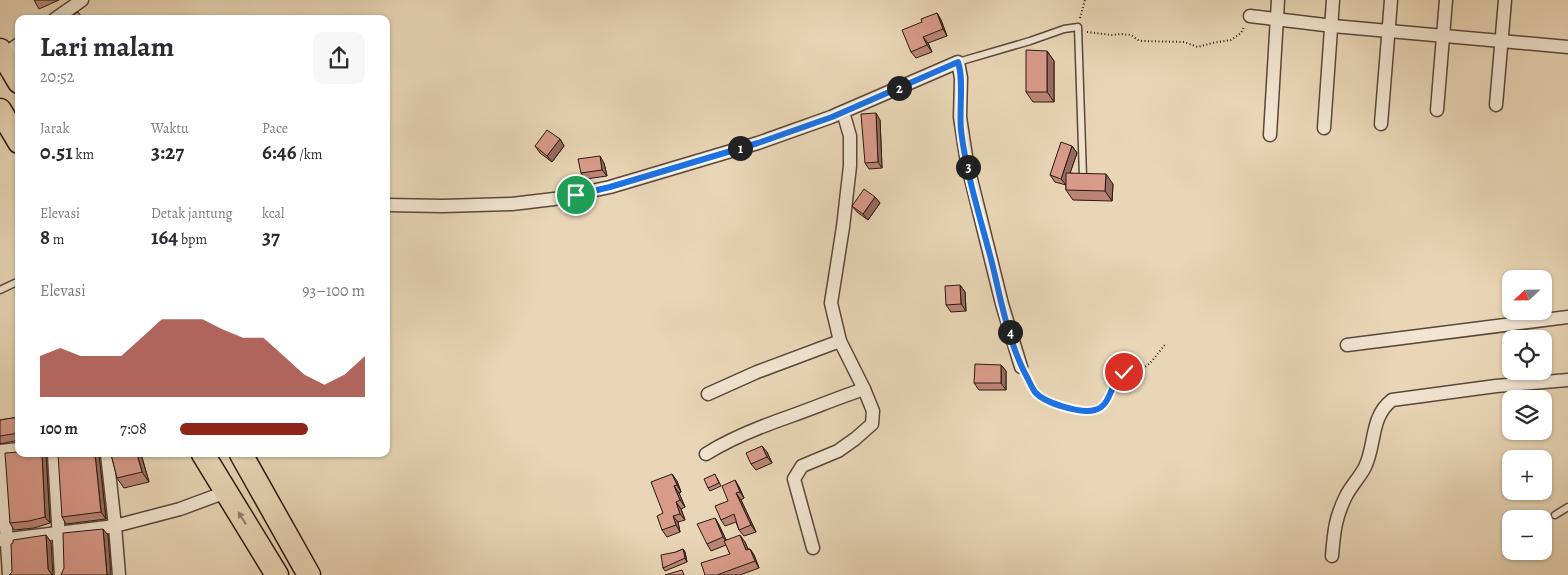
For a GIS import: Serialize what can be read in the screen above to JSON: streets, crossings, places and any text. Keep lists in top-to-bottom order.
{
  "north": "left",
  "page": {
    "heading": ["Lari malam", "20:52"],
    "pins": [
      "2",
      "1",
      "3",
      "4"
    ],
    "stats": [
      ["Jarak", "0.51 km"],
      ["Waktu", "3:27"],
      ["Pace", "6:46 /km"],
      ["Elevasi", "8 m"],
      ["Detak jantung", "164 bpm"],
      ["kcal", "37"]
    ],
    "map_buttons": ["+", "−"],
    "chart": ["Elevasi", "93–100 m"],
    "list": [
      {
        "name": "100 m",
        "note": "7:08"
      }
    ]
  }
}
